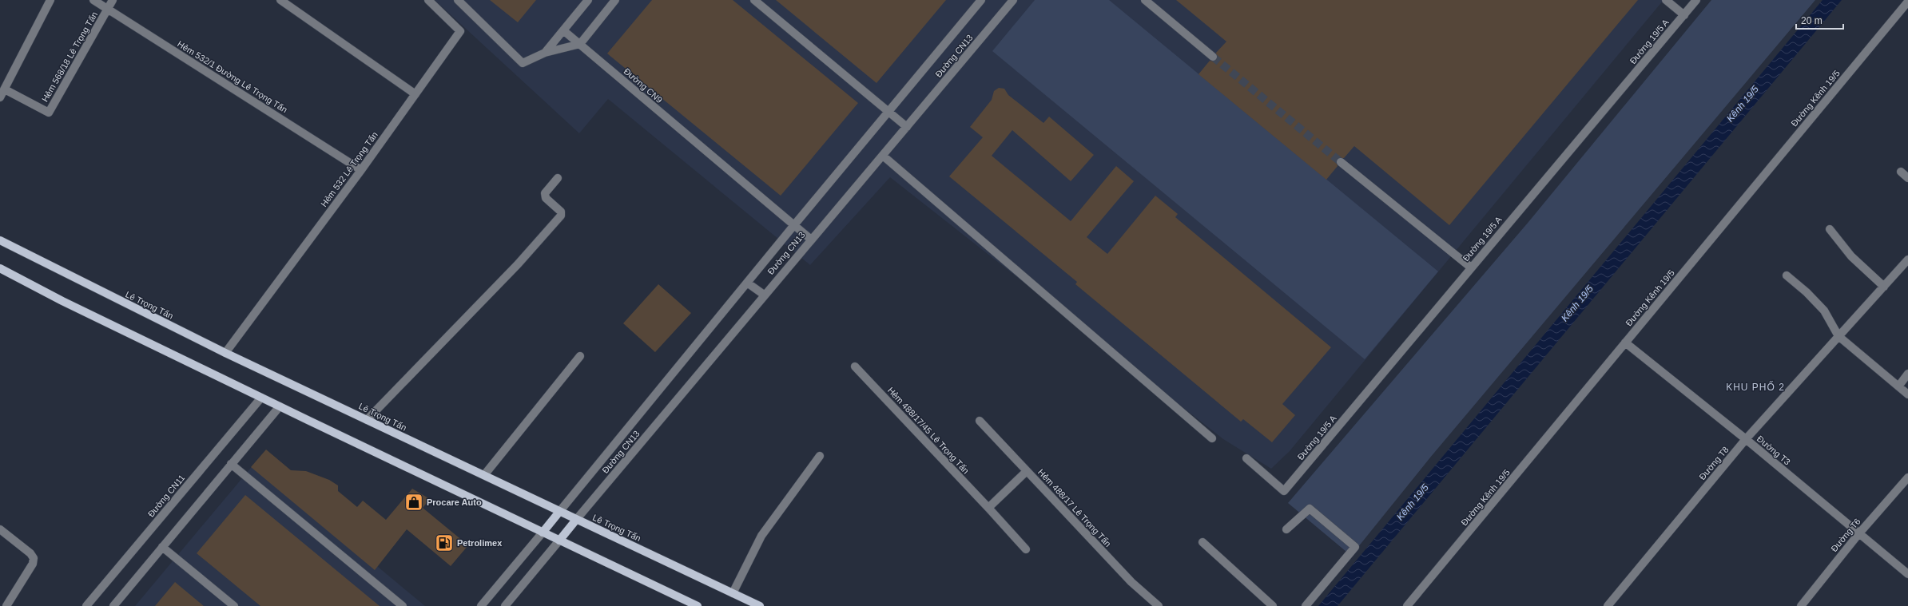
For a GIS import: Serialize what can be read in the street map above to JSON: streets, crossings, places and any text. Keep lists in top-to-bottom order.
{
  "streets": {
    "main road": ["Lê Trọng Tấn"],
    "street": [
      "Đường 19/5 A",
      "Đường CN13",
      "Hẻm 568/18 Lê Trọng Tấn",
      "Hẻm 532/1 Đường Lê Trọng Tấn",
      "Đường CN9",
      "Đường Kênh 19/5",
      "Hẻm 532 Lê Trọng Tấn",
      "Hẻm 488/17/45 Lê Trọng Tấn",
      "Đường T3",
      "Đường T8",
      "Đường CN11",
      "Hẻm 488/17 Lê Trọng Tấn",
      "Đường T6"
    ]
  },
  "crossings": [
    ["Đường CN13", "Đường CN9"],
    ["Đường CN13", "Lê Trọng Tấn"],
    ["Hẻm 568/18 Lê Trọng Tấn", "Hẻm 532/1 Đường Lê Trọng Tấn"],
    ["Hẻm 532/1 Đường Lê Trọng Tấn", "Hẻm 532 Lê Trọng Tấn"],
    ["Đường Kênh 19/5", "Đường T3"],
    ["Hẻm 532 Lê Trọng Tấn", "Lê Trọng Tấn"],
    ["Đường T3", "Đường T8"],
    ["Đường T3", "Đường T6"]
  ],
  "districts": ["KHU PHỐ 2"],
  "water": ["Kênh 19/5"],
  "places": {
    "shop": ["Procare Auto"],
    "fuel station": ["Petrolimex"]
  },
  "scale_bar": "20 m"
}
